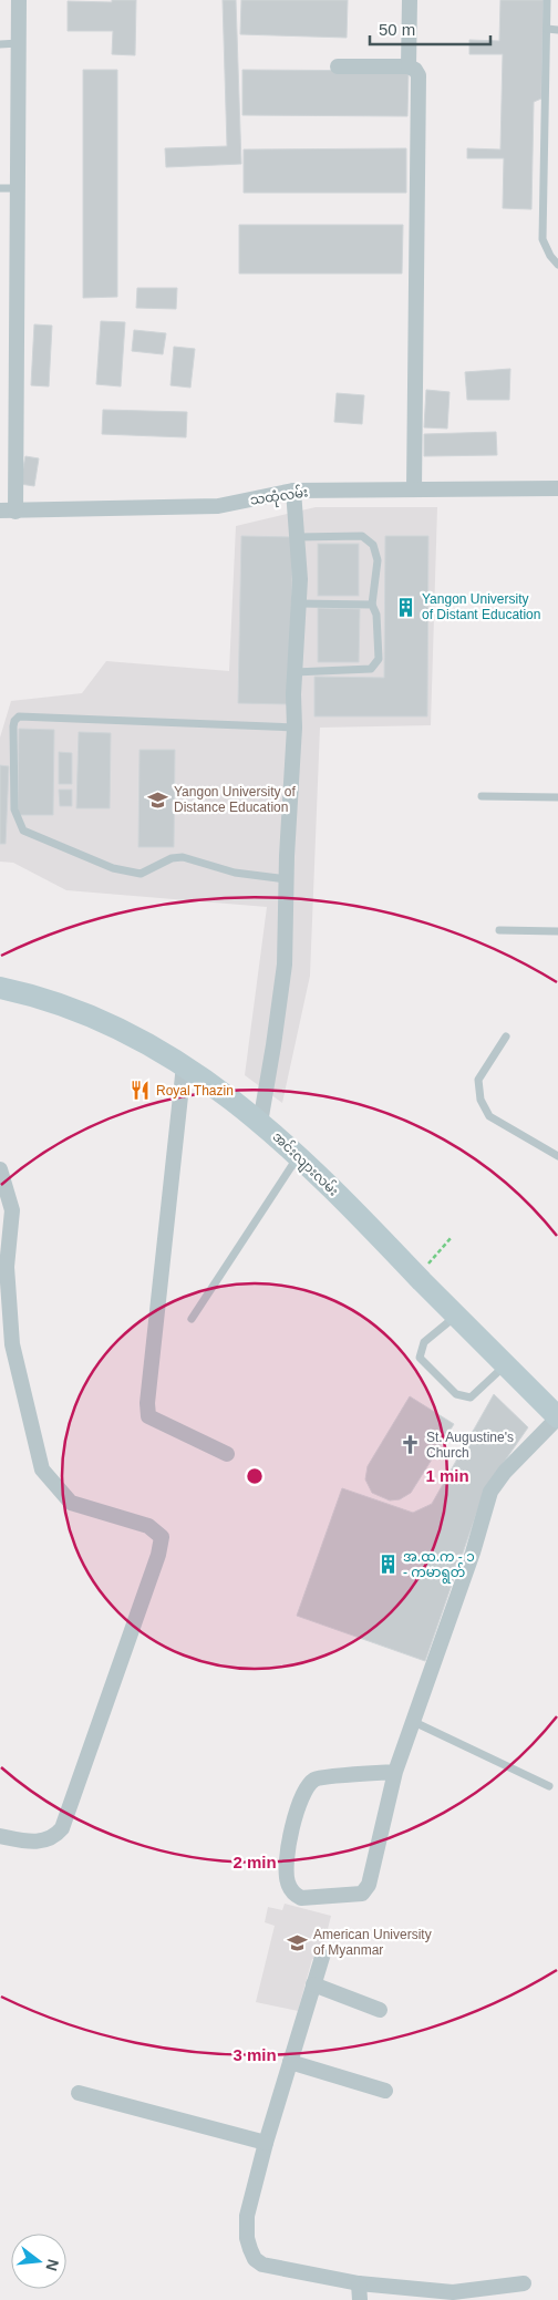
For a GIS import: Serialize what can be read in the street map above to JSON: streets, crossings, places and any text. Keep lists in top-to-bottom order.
{
  "streets": {
    "main road": ["အင်းလျားလမ်း"],
    "street": ["သထုံလမ်း"]
  },
  "places": {
    "building": ["Yangon University of Distant Education", "အ.ထ.က - ၁ - ကမာရွတ်"],
    "school or university": ["Yangon University of Distance Education", "American University of Myanmar"],
    "restaurant": ["Royal Thazin"],
    "church": ["St. Augustine's Church"]
  },
  "scale_bar": "50 m",
  "north": "right",
  "rings": ["1 min", "2 min", "3 min"]
}
